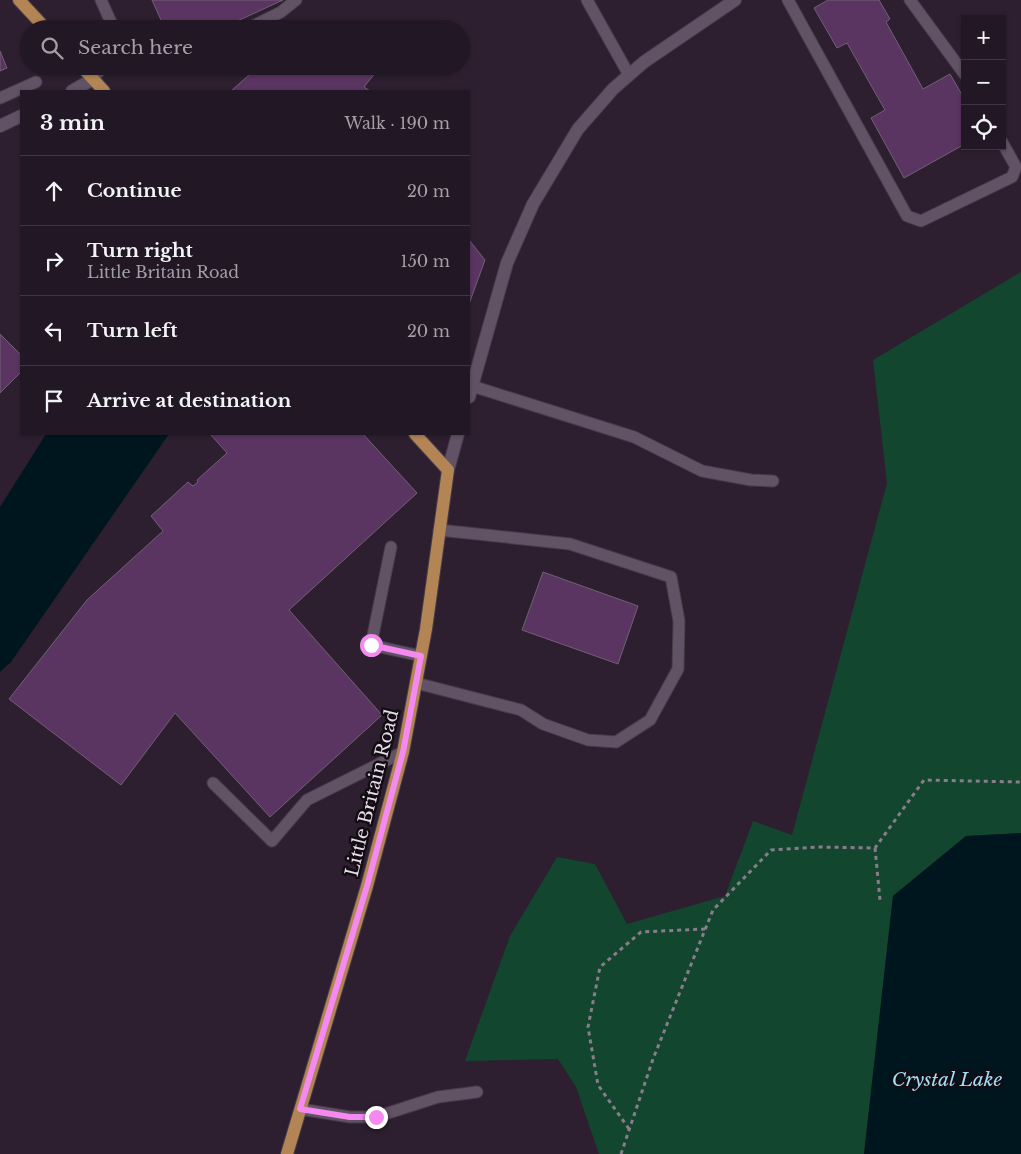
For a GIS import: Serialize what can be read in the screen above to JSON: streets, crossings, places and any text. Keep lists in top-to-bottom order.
{
  "streets": {
    "main road": ["Little Britain Road"]
  },
  "water": ["Crystal Lake"],
  "page": {
    "map_buttons": ["+", "−"],
    "search": "Search here",
    "heading": ["3 min", "Walk · 190 m"],
    "list": [
      ["Continue", "20 m"],
      ["Turn right", "Little Britain Road", "150 m"],
      ["Turn left", "20 m"],
      "Arrive at destination"
    ]
  }
}
